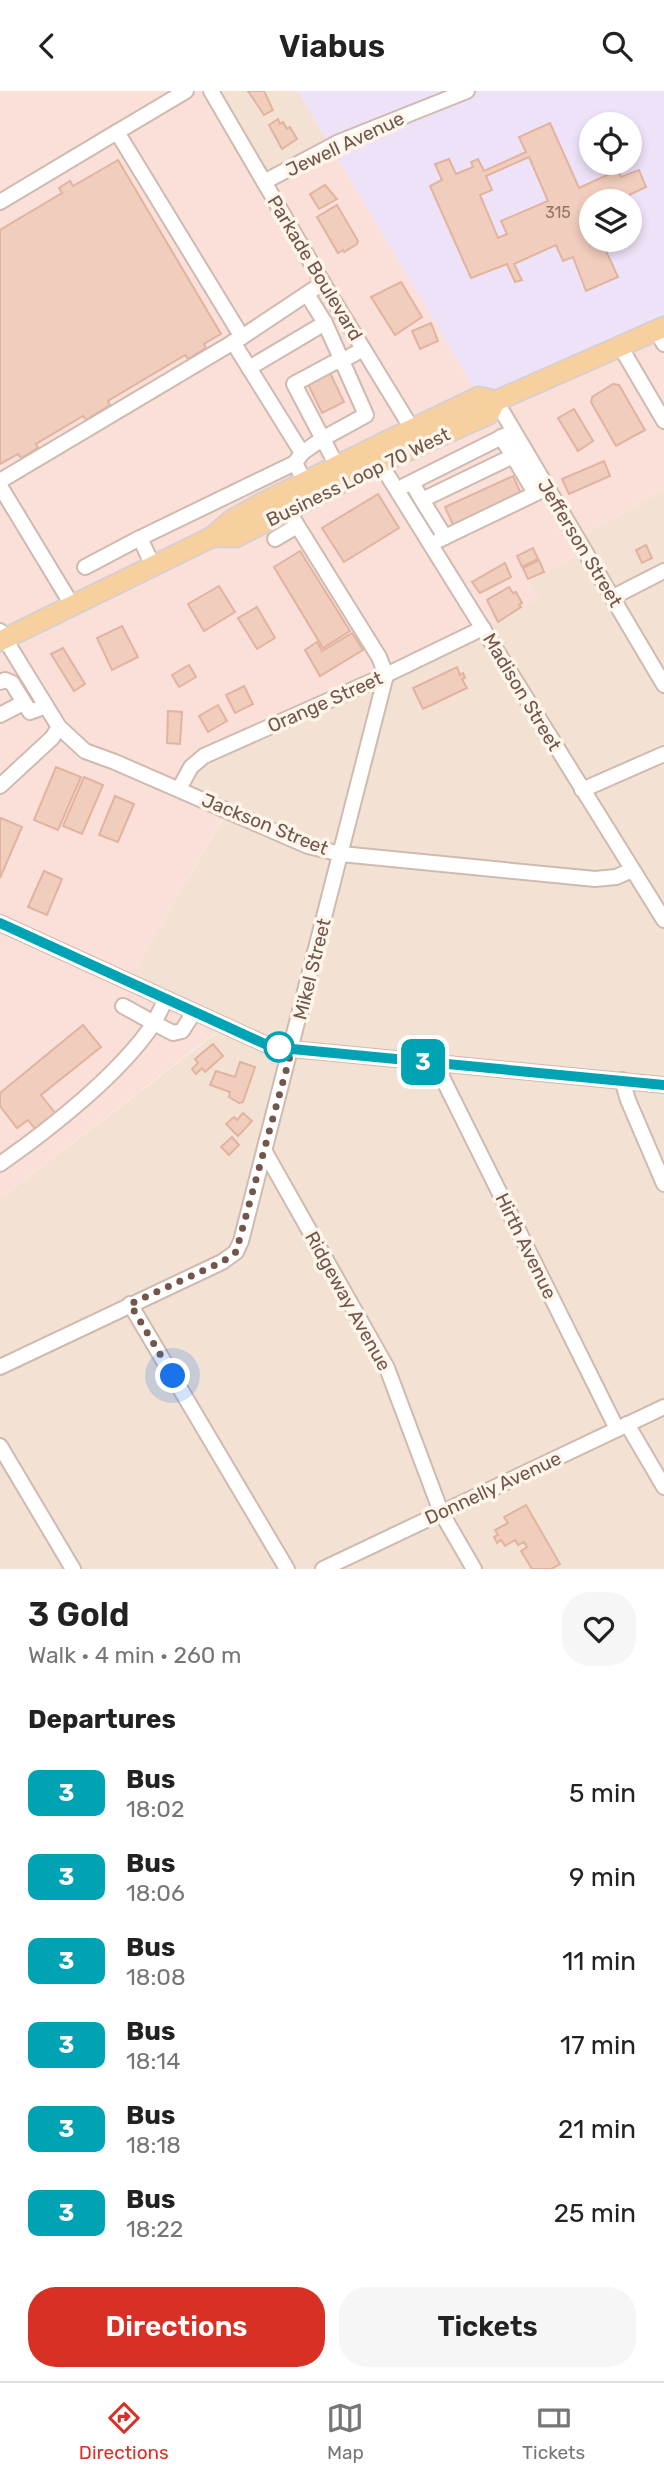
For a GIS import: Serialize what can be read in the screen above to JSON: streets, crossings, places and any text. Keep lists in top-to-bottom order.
{
  "streets": {
    "main road": ["Business Loop 70 West"],
    "street": [
      "Jewell Avenue",
      "Parkade Boulevard",
      "Jefferson Street",
      "Madison Street",
      "Orange Street",
      "Jackson Street",
      "Mikel Street",
      "Hirth Avenue",
      "Ridgeway Avenue",
      "Donnelly Avenue"
    ]
  },
  "crossings": [
    ["Jewell Avenue", "Parkade Boulevard"],
    ["Parkade Boulevard", "Business Loop 70 West"],
    ["Business Loop 70 West", "Jefferson Street"],
    ["Business Loop 70 West", "Madison Street"],
    ["Business Loop 70 West", "Jackson Street"],
    ["Madison Street", "Orange Street"],
    ["Madison Street", "Jackson Street"],
    ["Orange Street", "Jackson Street"],
    ["Orange Street", "Mikel Street"],
    ["Jackson Street", "Mikel Street"],
    ["Mikel Street", "Ridgeway Avenue"],
    ["Hirth Avenue", "Donnelly Avenue"],
    ["Ridgeway Avenue", "Donnelly Avenue"]
  ],
  "lines": ["bus line 3"],
  "house_numbers": ["315"],
  "page": {
    "header": "Viabus",
    "on_map": "3",
    "heading": [
      ["3 Gold", "Walk · 4 min · 260 m"],
      "Departures"
    ],
    "list": [
      {
        "mark": "3",
        "name": "Bus",
        "note": "18:02",
        "value": "5 min"
      },
      {
        "mark": "3",
        "name": "Bus",
        "note": "18:06",
        "value": "9 min"
      },
      {
        "mark": "3",
        "name": "Bus",
        "note": "18:08",
        "value": "11 min"
      },
      {
        "mark": "3",
        "name": "Bus",
        "note": "18:14",
        "value": "17 min"
      },
      {
        "mark": "3",
        "name": "Bus",
        "note": "18:18",
        "value": "21 min"
      },
      {
        "mark": "3",
        "name": "Bus",
        "note": "18:22",
        "value": "25 min"
      }
    ],
    "buttons": ["Directions", "Tickets"],
    "tabs": ["Directions", "Map", "Tickets"]
  }
}
